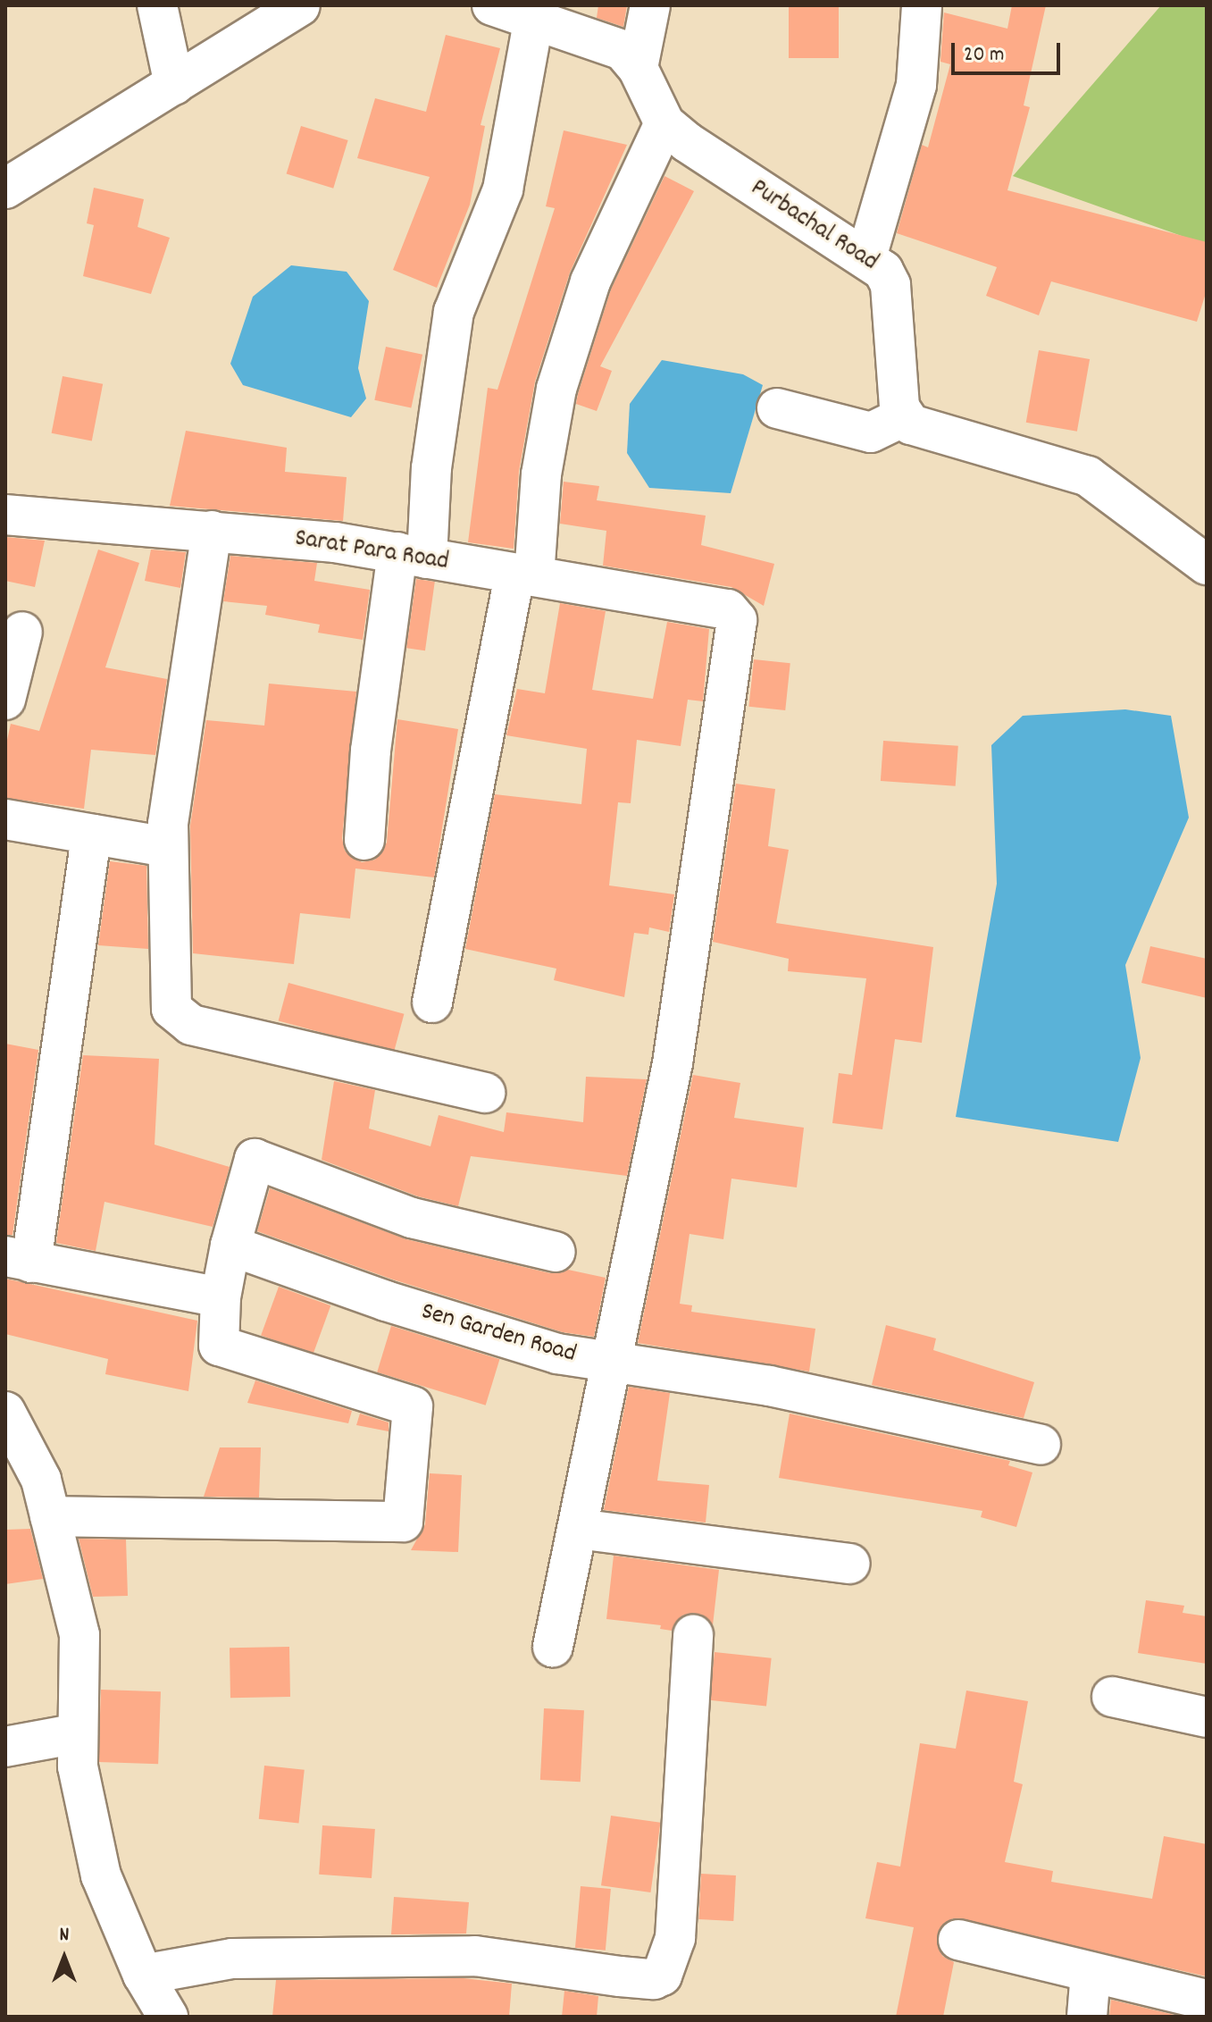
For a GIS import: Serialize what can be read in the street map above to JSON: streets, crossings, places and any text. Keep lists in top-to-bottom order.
{
  "streets": {
    "street": ["Purbachal Road", "Sarat Para Road", "Sen Garden Road"]
  },
  "crossings": [
    ["Sarat Para Road", "Sen Garden Road"]
  ],
  "scale_bar": "20 m",
  "north": "top"
}
